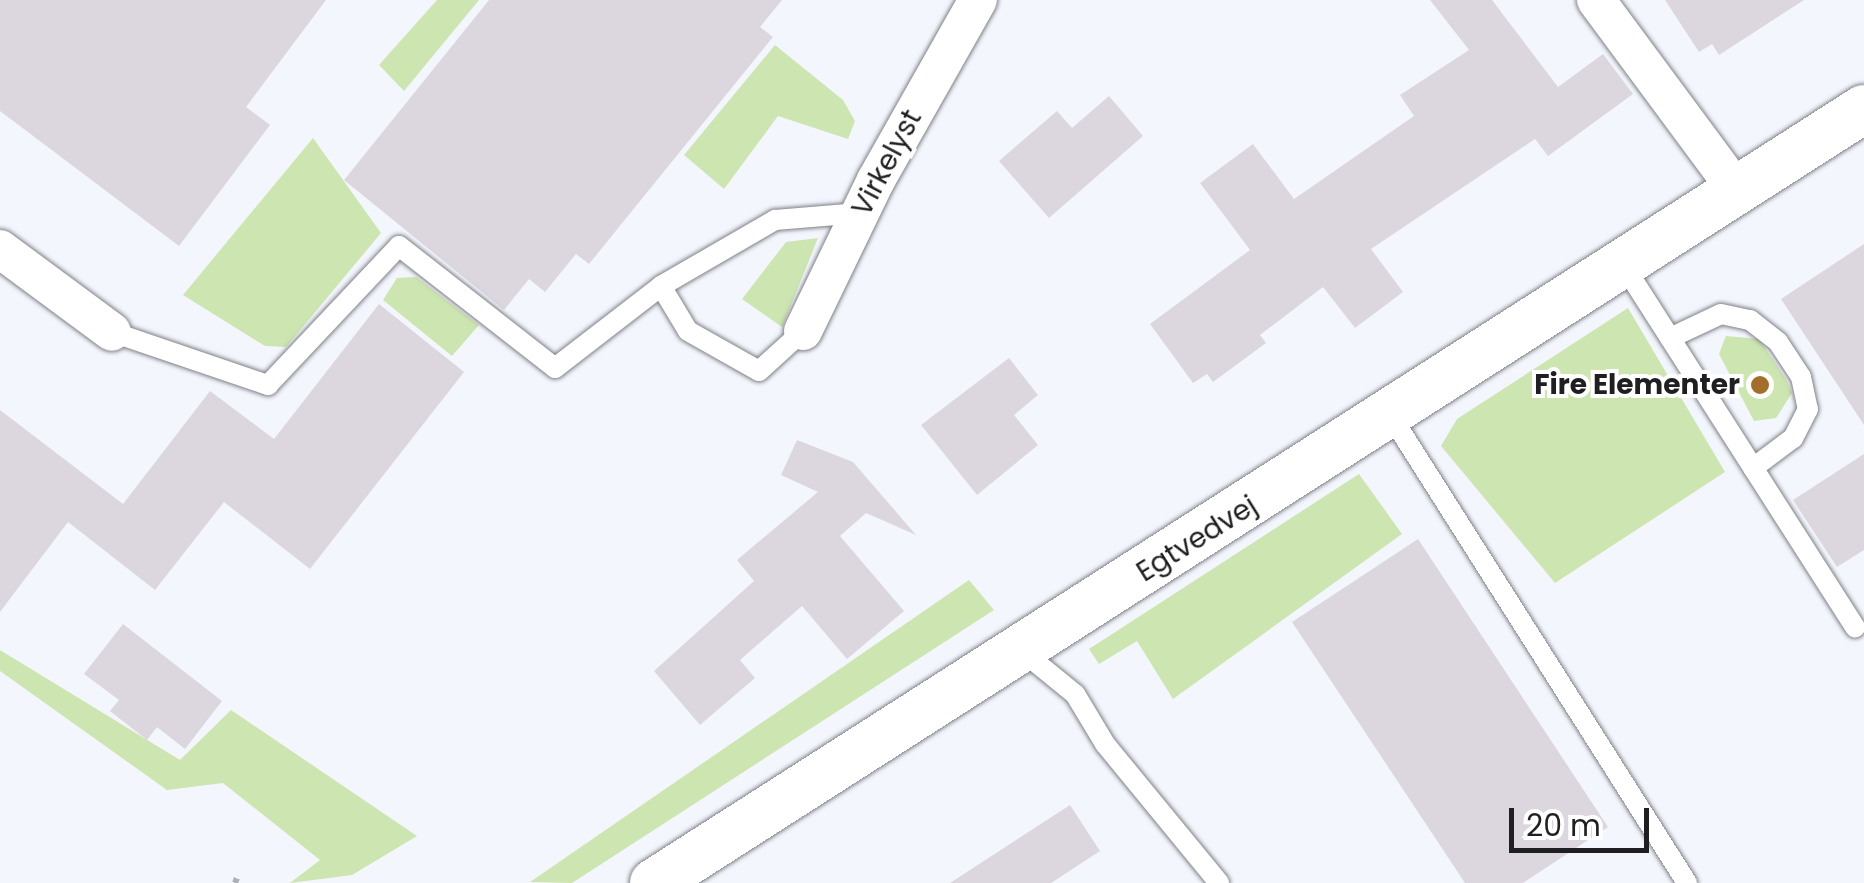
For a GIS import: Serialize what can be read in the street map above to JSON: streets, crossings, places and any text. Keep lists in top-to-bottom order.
{
  "streets": {
    "street": ["Virkelyst", "Egtvedvej"]
  },
  "places": ["Fire Elementer"],
  "scale_bar": "20 m"
}
